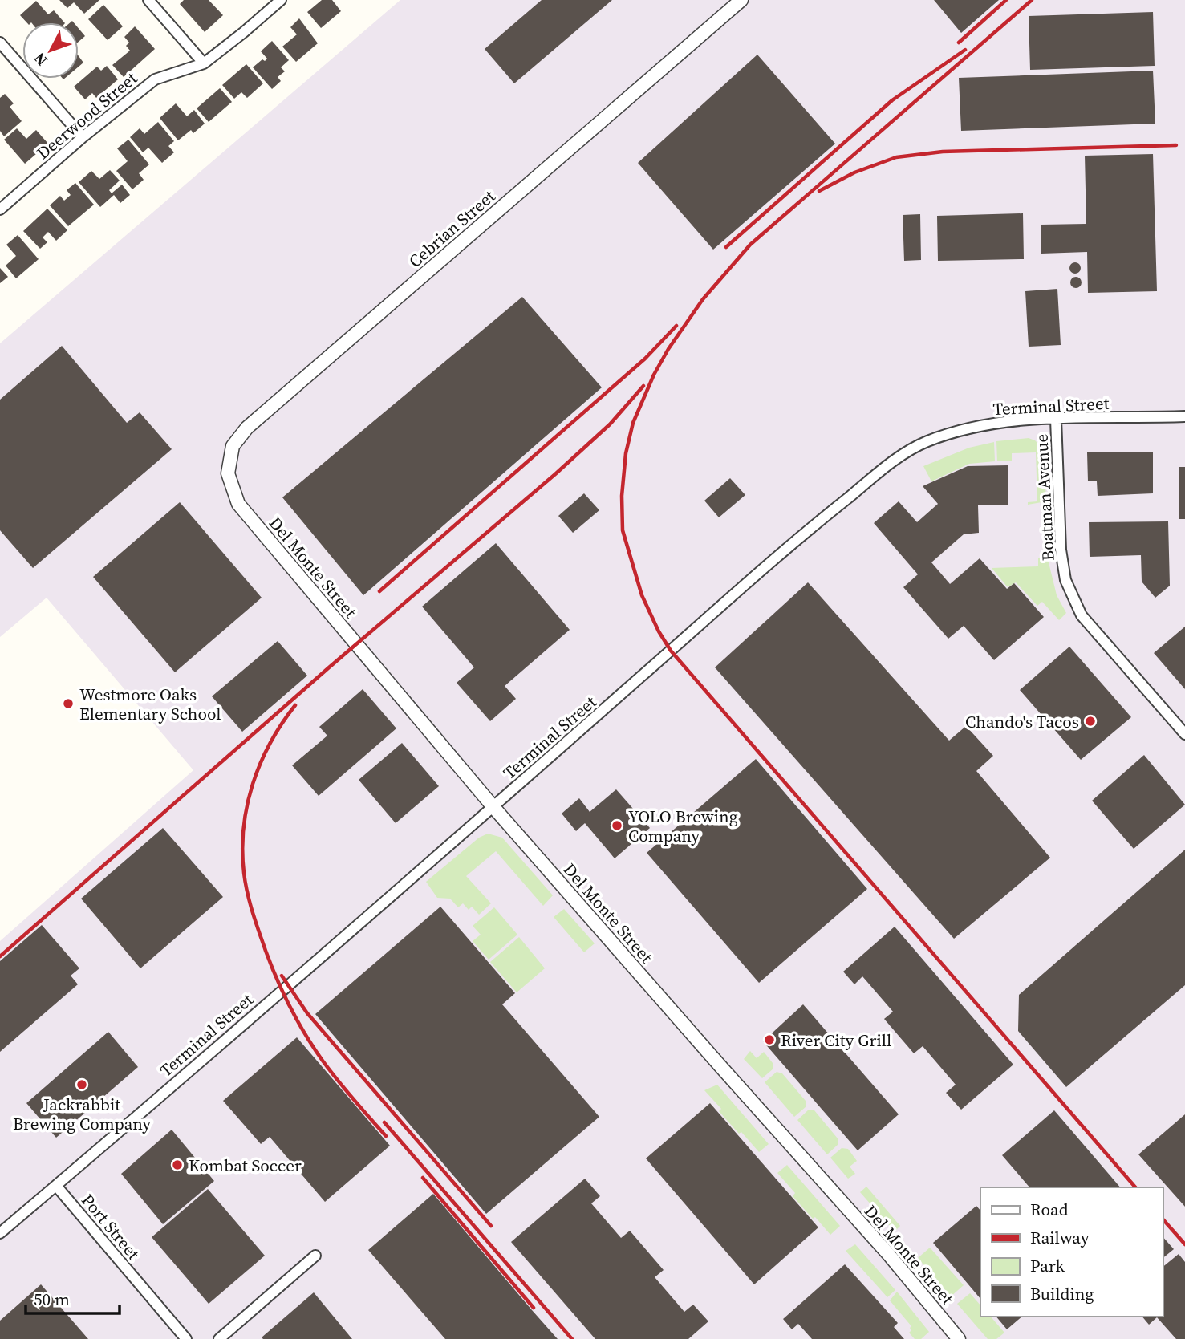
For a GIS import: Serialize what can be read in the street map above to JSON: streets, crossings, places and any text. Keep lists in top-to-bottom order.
{
  "streets": {
    "street": [
      "Deerwood Street",
      "Cebrian Street",
      "Terminal Street",
      "Boatman Avenue",
      "Del Monte Street",
      "Port Street"
    ]
  },
  "crossings": [
    ["Cebrian Street", "Del Monte Street"],
    ["Terminal Street", "Boatman Avenue"],
    ["Terminal Street", "Del Monte Street"],
    ["Terminal Street", "Port Street"]
  ],
  "places": [
    "Westmore Oaks Elementary School",
    "Chando's Tacos",
    "YOLO Brewing Company",
    "River City Grill",
    "Jackrabbit Brewing Company",
    "Kombat Soccer"
  ],
  "legend": [
    "Road",
    "Railway",
    "Park",
    "Building"
  ],
  "scale_bar": "50 m",
  "north": "bottom left"
}
